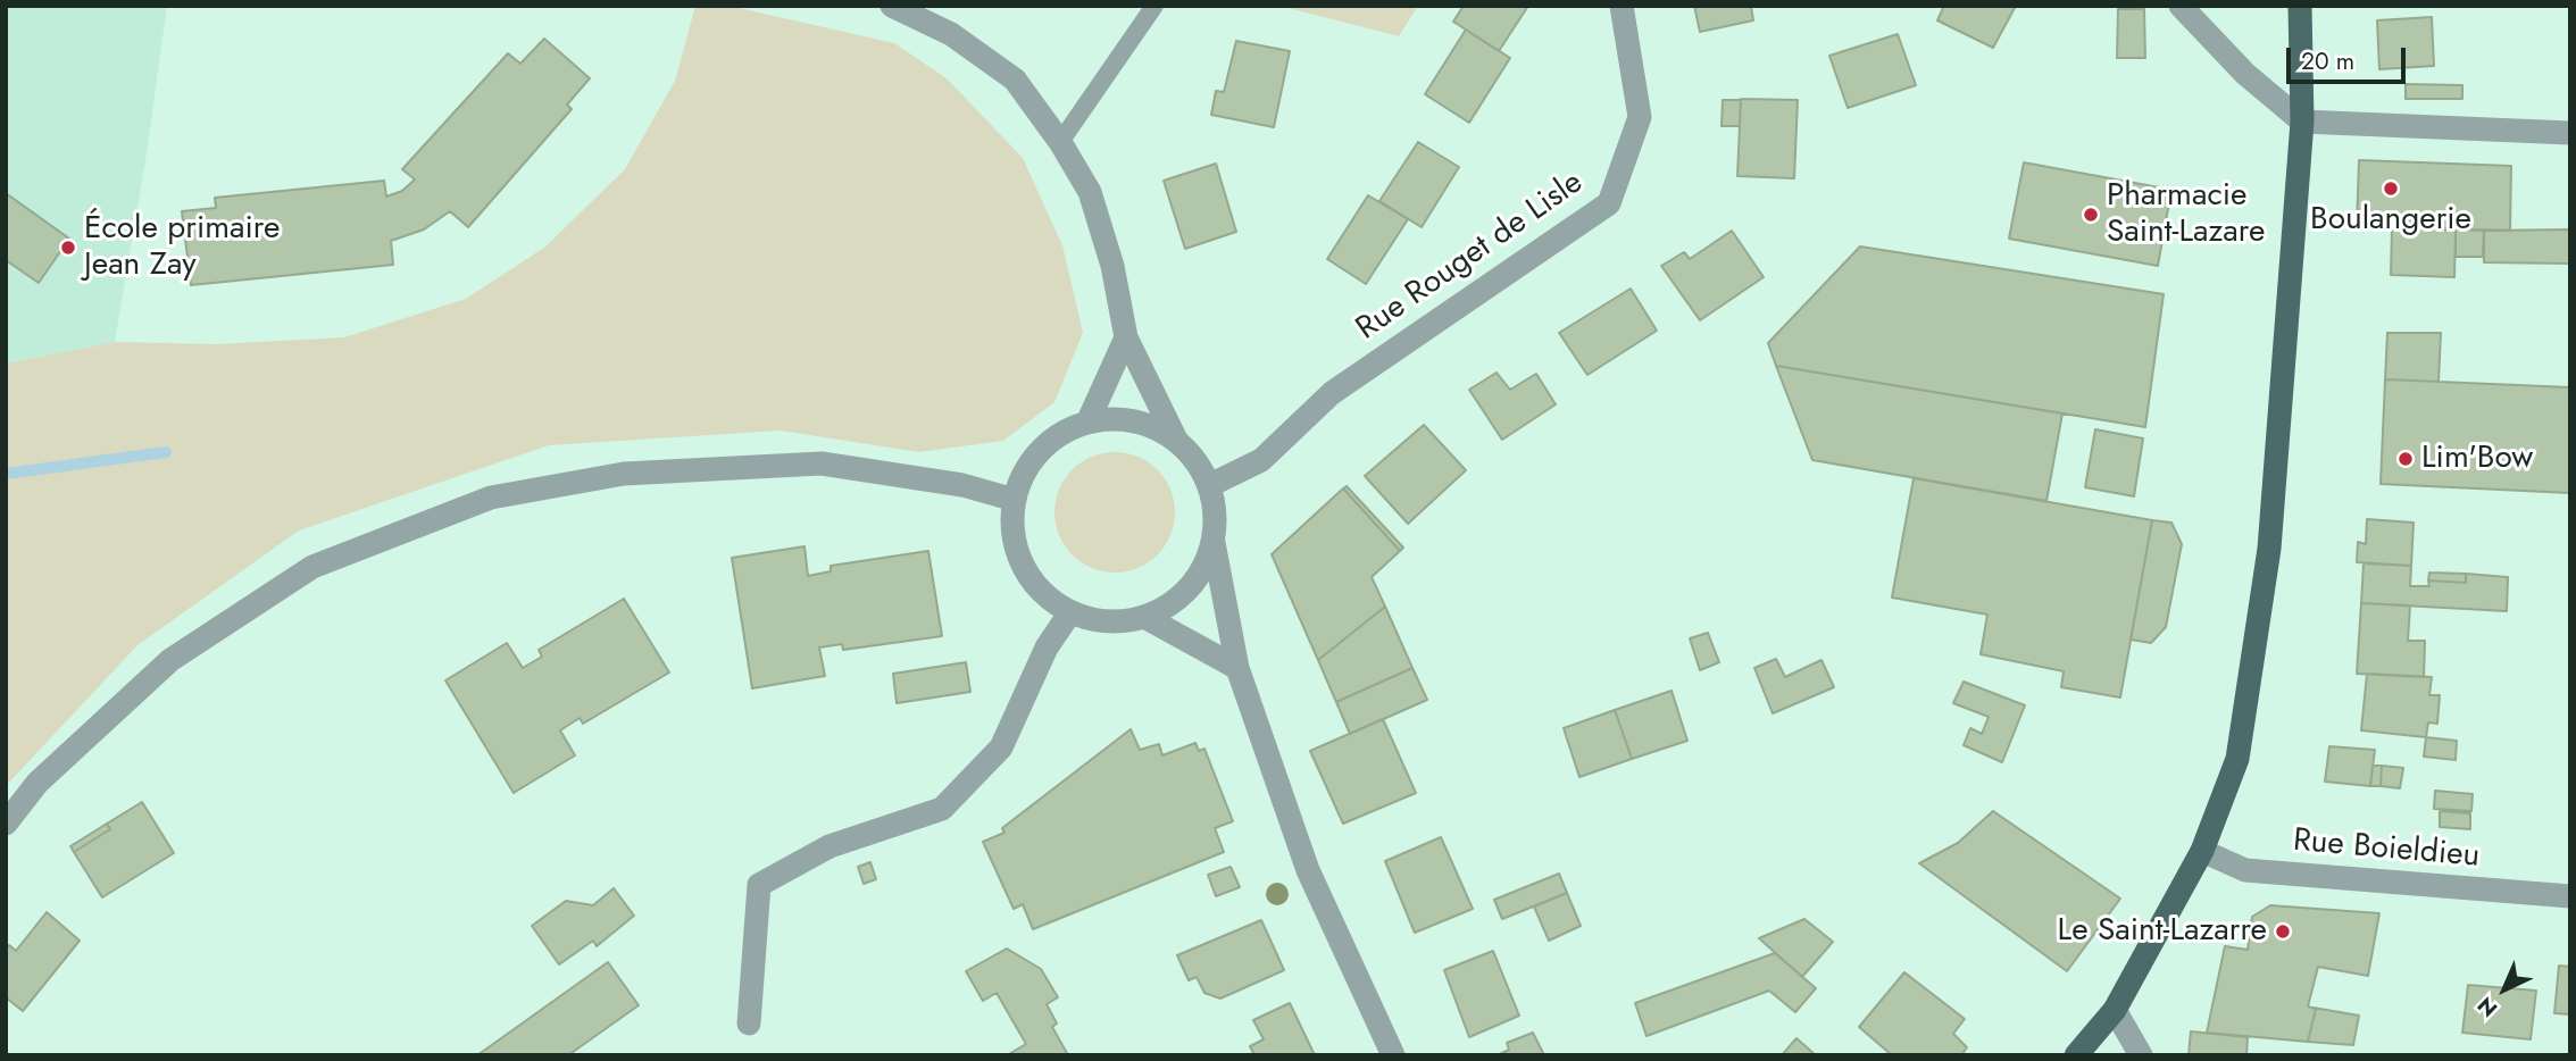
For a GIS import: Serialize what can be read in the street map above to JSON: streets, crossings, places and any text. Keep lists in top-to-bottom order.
{
  "streets": {
    "street": ["Rue Rouget de Lisle", "Rue Boieldieu"]
  },
  "places": [
    "Boulangerie",
    "Pharmacie Saint-Lazare",
    "École primaire Jean Zay",
    "Lim'Bow",
    "Le Saint-Lazarre"
  ],
  "scale_bar": "20 m",
  "north": "bottom left"
}
